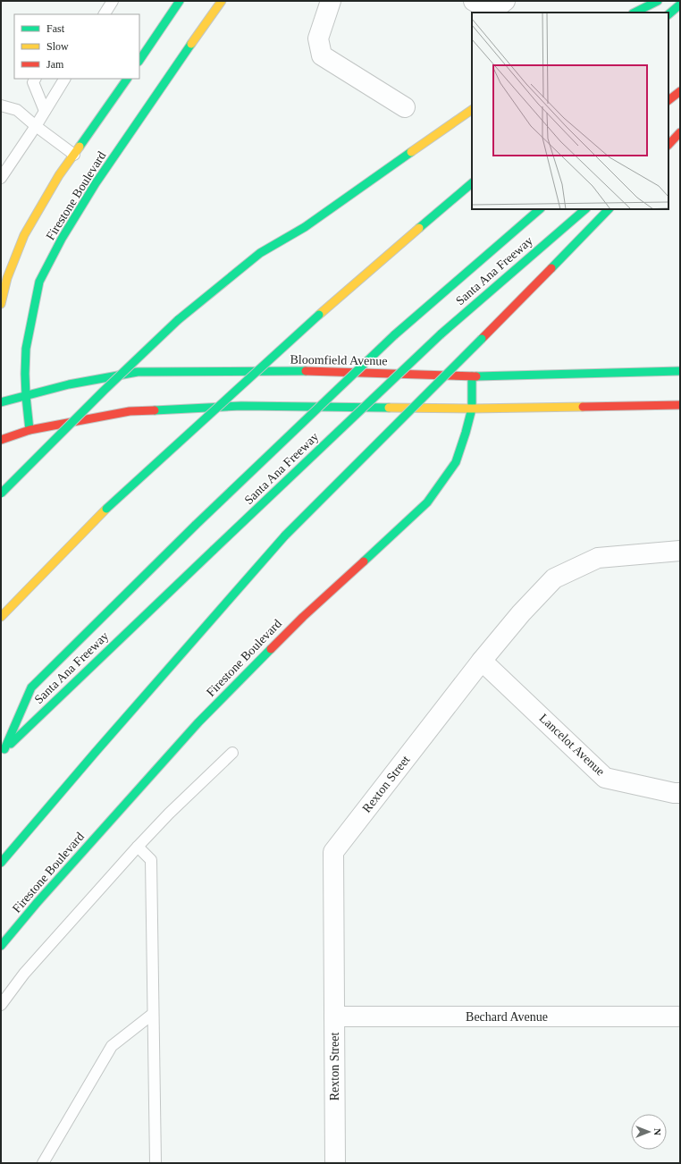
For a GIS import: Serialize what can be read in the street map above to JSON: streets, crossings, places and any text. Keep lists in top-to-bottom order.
{
  "streets": {
    "main road": ["Firestone Boulevard", "Santa Ana Freeway", "Bloomfield Avenue"],
    "street": ["Lancelot Avenue", "Rexton Street", "Bechard Avenue"]
  },
  "crossings": [
    ["Firestone Boulevard", "Bloomfield Avenue"],
    ["Lancelot Avenue", "Rexton Street"],
    ["Rexton Street", "Bechard Avenue"]
  ],
  "legend": ["Fast", "Slow", "Jam"],
  "north": "right"
}
